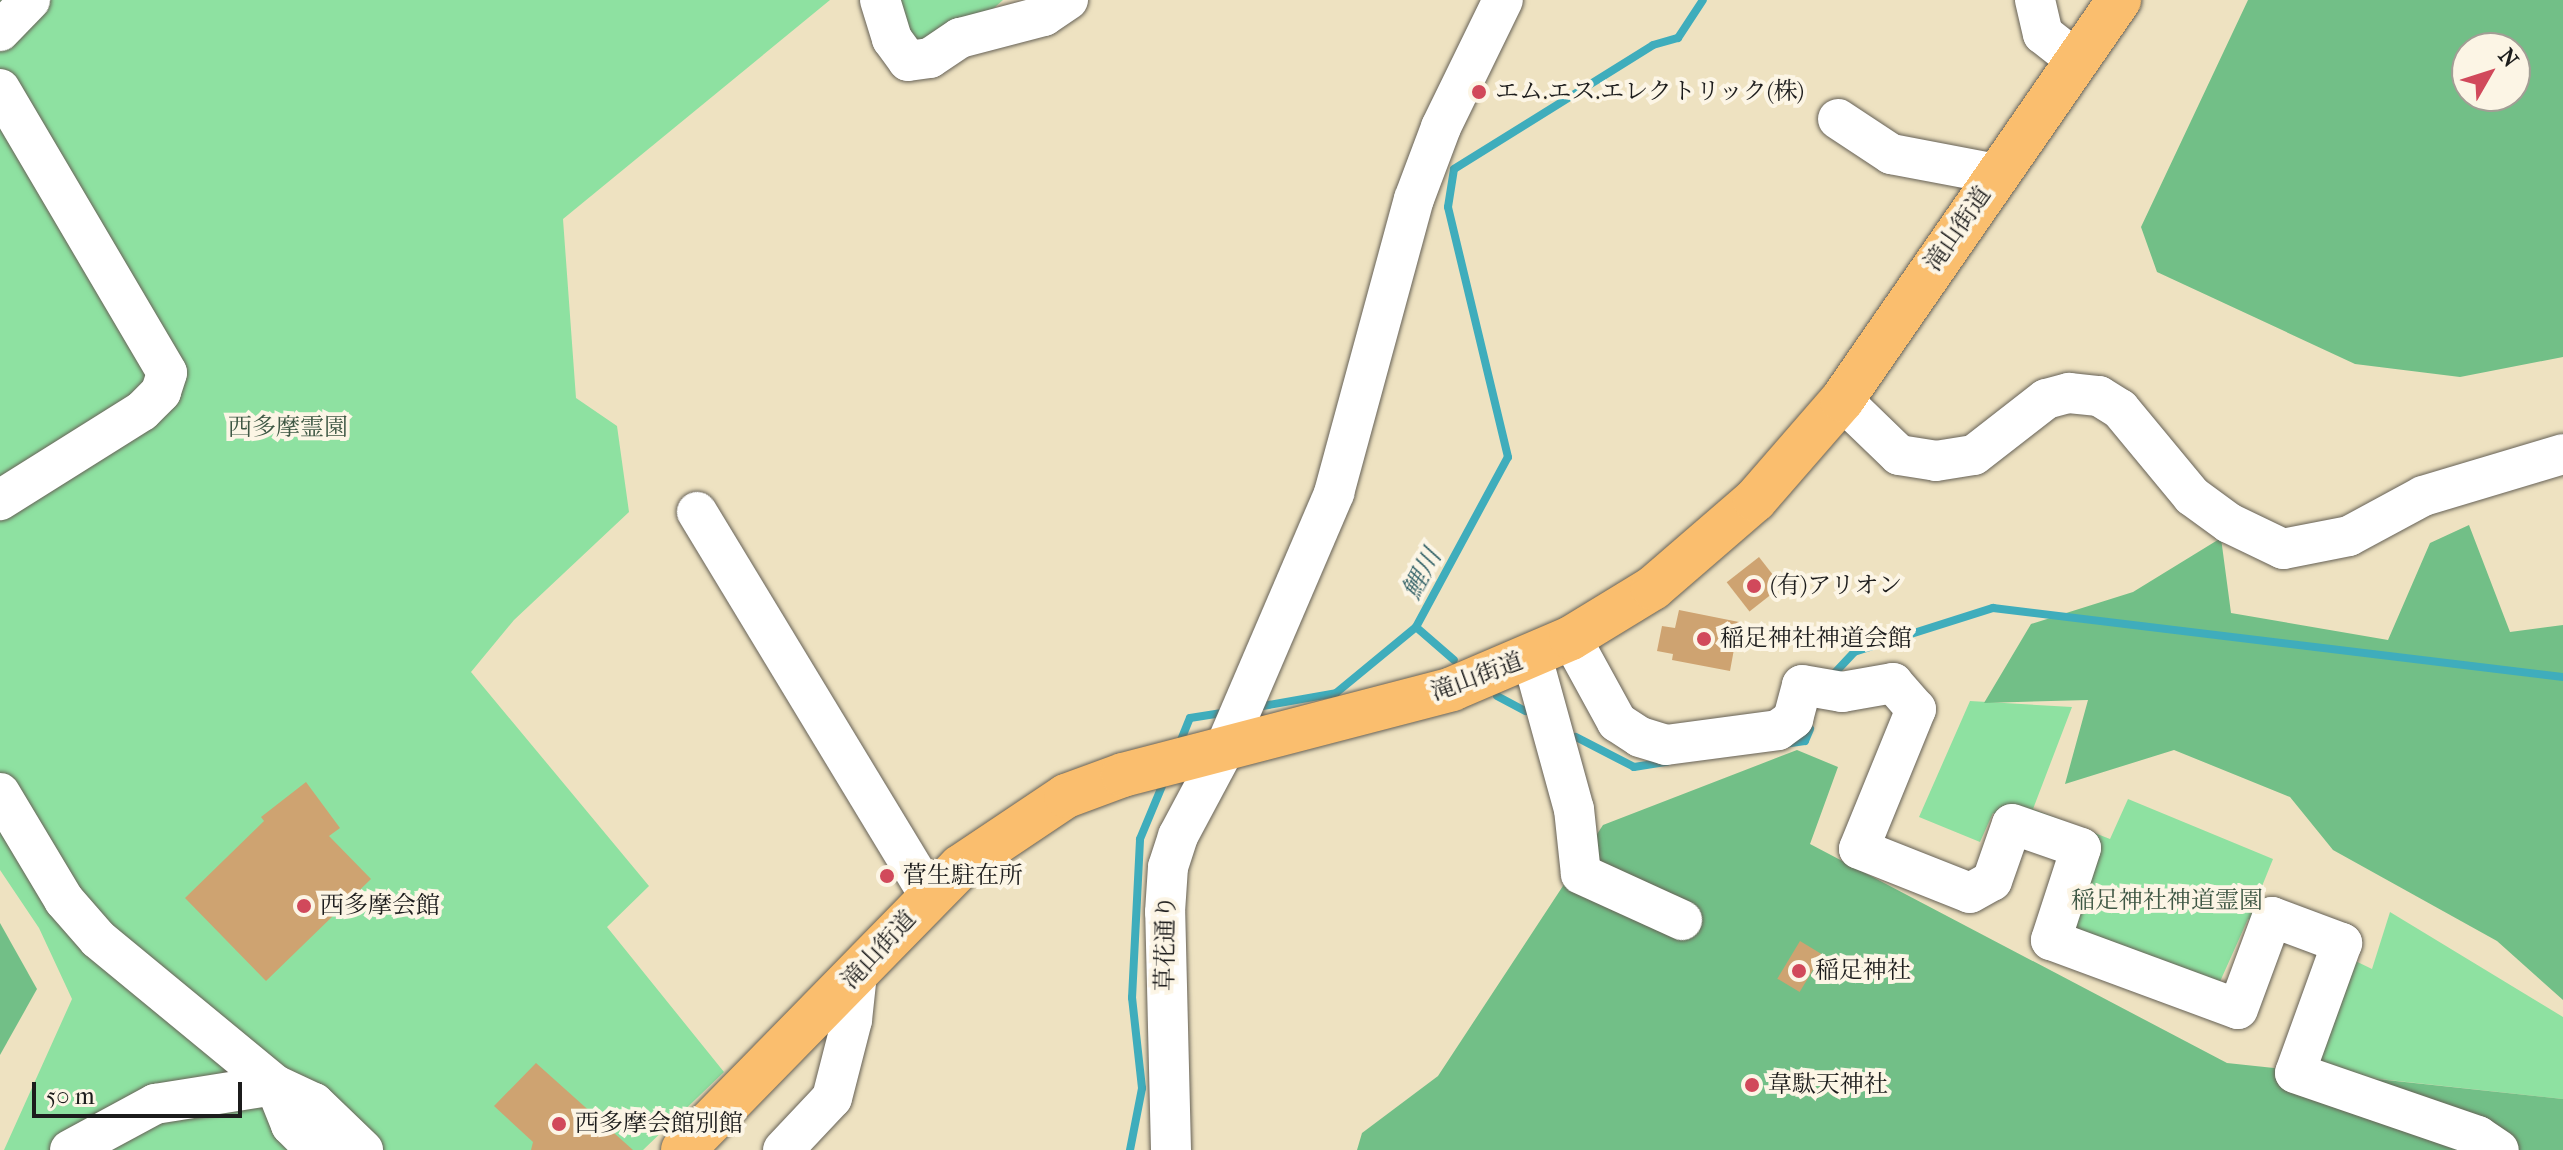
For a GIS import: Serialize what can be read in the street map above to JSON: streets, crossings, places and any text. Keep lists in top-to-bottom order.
{
  "streets": {
    "highway": ["滝山街道"],
    "street": ["草花通り"]
  },
  "crossings": [
    ["滝山街道", "草花通り"]
  ],
  "water": ["鯉川"],
  "parks": ["西多摩霊園", "稲足神社神道霊園"],
  "places": [
    "エム.エス.エレクトリック(株)",
    "(有)アリオン",
    "稲足神社神道会館",
    "菅生駐在所",
    "西多摩会館",
    "稲足神社",
    "韋駄天神社",
    "西多摩会館別館"
  ],
  "scale_bar": "50 m",
  "north": "top right"
}
